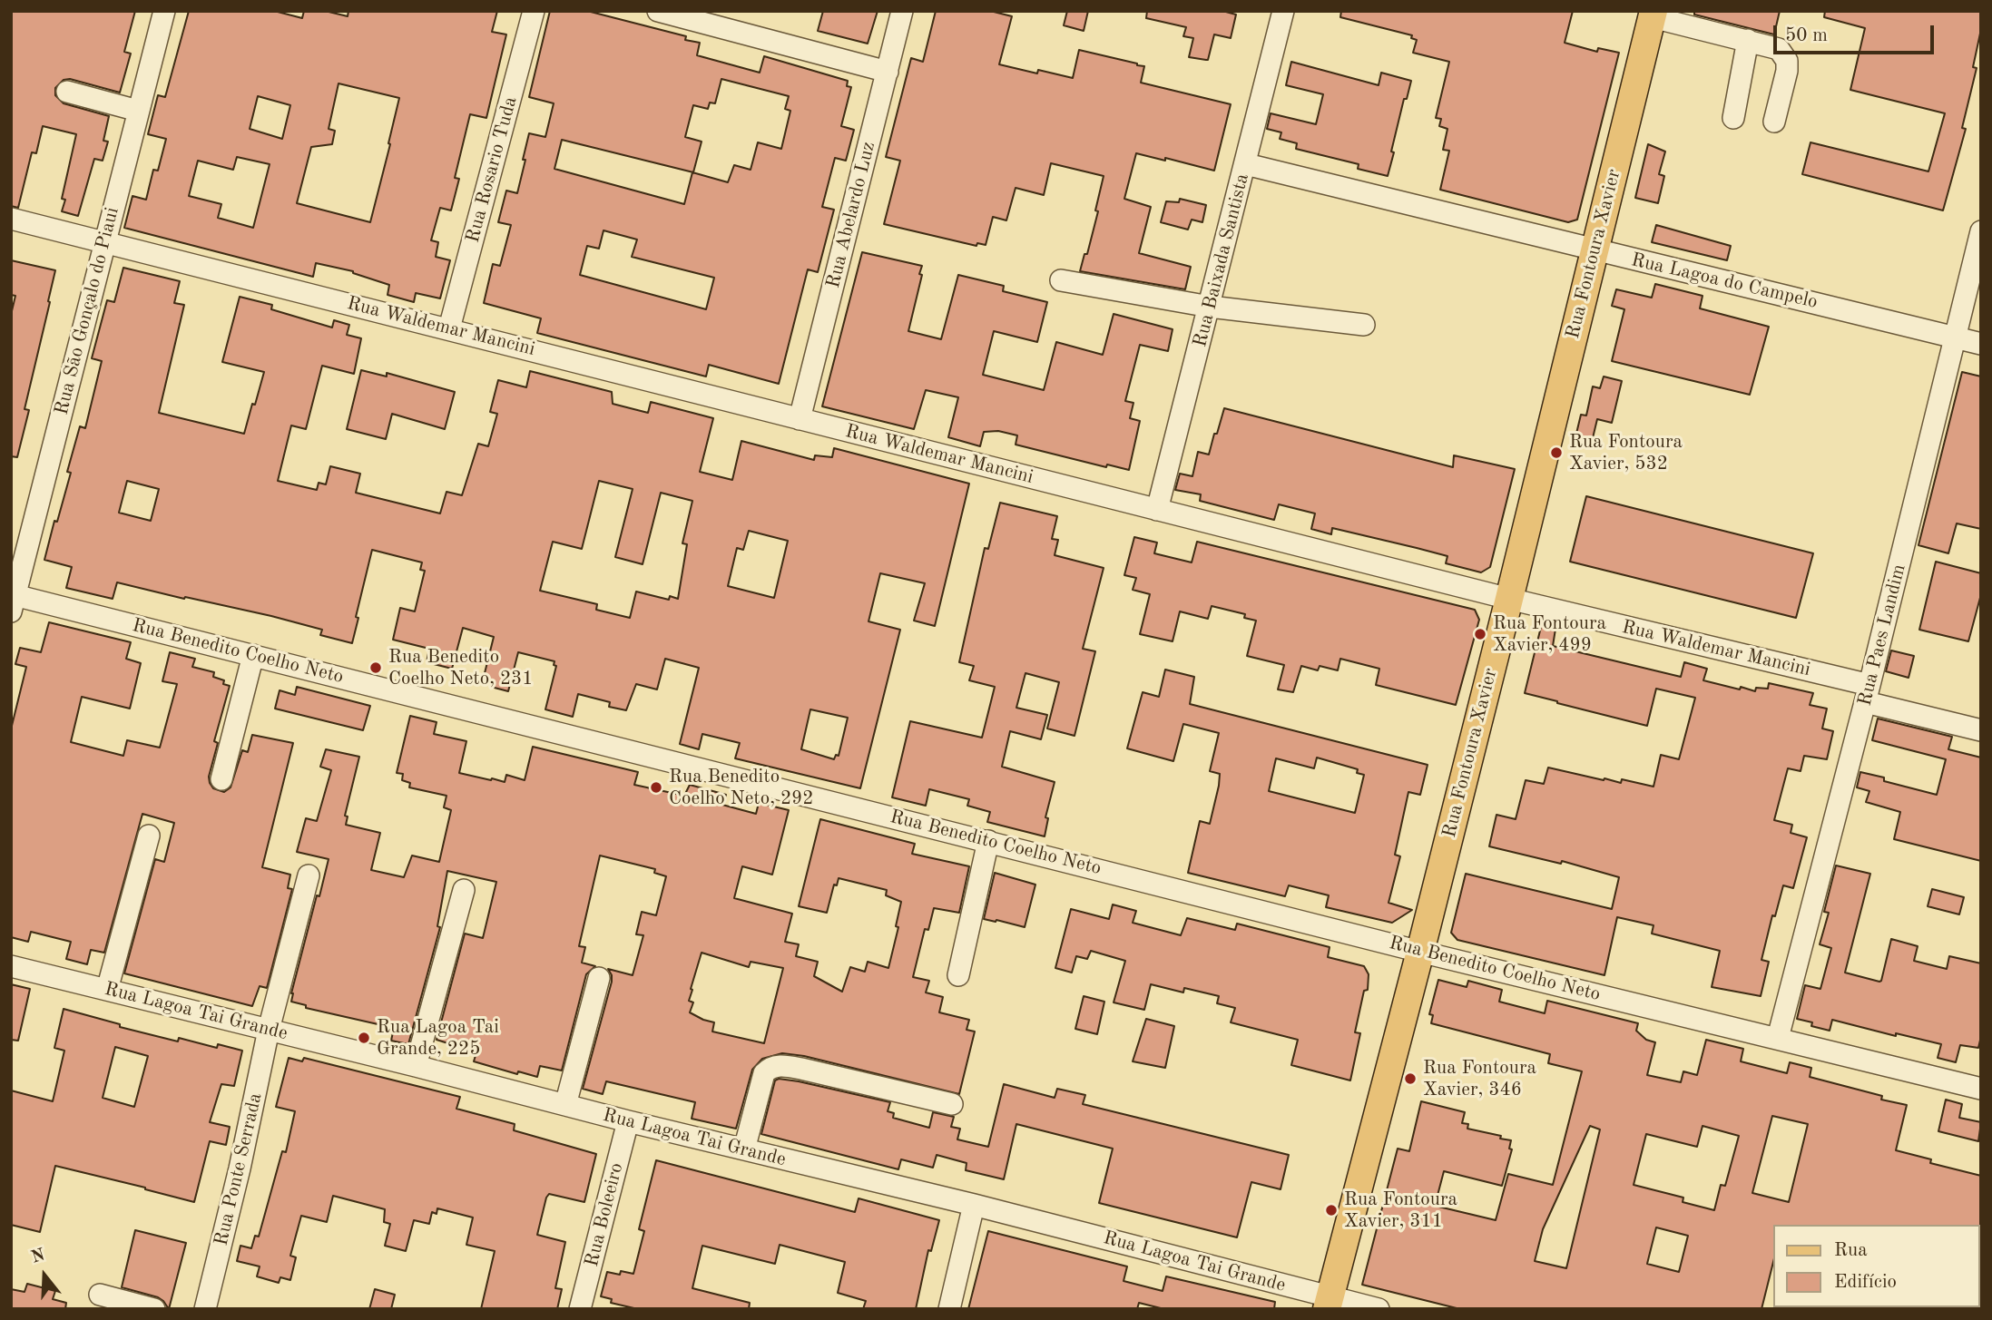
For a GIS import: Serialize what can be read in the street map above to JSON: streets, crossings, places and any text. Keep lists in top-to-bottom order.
{
  "streets": {
    "main road": ["Rua Fontoura Xavier"],
    "street": [
      "Rua Rosario Tuda",
      "Rua Abelardo Luz",
      "Rua Baixada Santista",
      "Rua Lagoa do Campelo",
      "Rua São Gonçalo do Piaui",
      "Rua Waldemar Mancini",
      "Rua Paes Landim",
      "Rua Benedito Coelho Neto",
      "Rua Lagoa Tai Grande",
      "Rua Ponte Serrada",
      "Rua Boleeiro"
    ]
  },
  "crossings": [
    ["Rua Rosario Tuda", "Rua Waldemar Mancini"],
    ["Rua Abelardo Luz", "Rua Waldemar Mancini"],
    ["Rua Fontoura Xavier", "Rua Lagoa do Campelo"],
    ["Rua Fontoura Xavier", "Rua Waldemar Mancini"],
    ["Rua Fontoura Xavier", "Rua Benedito Coelho Neto"],
    ["Rua Fontoura Xavier", "Rua Lagoa Tai Grande"],
    ["Rua Baixada Santista", "Rua Lagoa do Campelo"],
    ["Rua Baixada Santista", "Rua Waldemar Mancini"],
    ["Rua Lagoa do Campelo", "Rua Paes Landim"],
    ["Rua São Gonçalo do Piaui", "Rua Waldemar Mancini"],
    ["Rua São Gonçalo do Piaui", "Rua Benedito Coelho Neto"],
    ["Rua Waldemar Mancini", "Rua Paes Landim"],
    ["Rua Paes Landim", "Rua Benedito Coelho Neto"],
    ["Rua Lagoa Tai Grande", "Rua Ponte Serrada"],
    ["Rua Lagoa Tai Grande", "Rua Boleeiro"]
  ],
  "places": [
    "Rua Fontoura Xavier, 532",
    "Rua Fontoura Xavier, 499",
    "Rua Benedito Coelho Neto, 231",
    "Rua Benedito Coelho Neto, 292",
    "Rua Lagoa Tai Grande, 225",
    "Rua Fontoura Xavier, 346",
    "Rua Fontoura Xavier, 311"
  ],
  "legend": ["Rua", "Edifício"],
  "scale_bar": "50 m",
  "north": "top"
}
